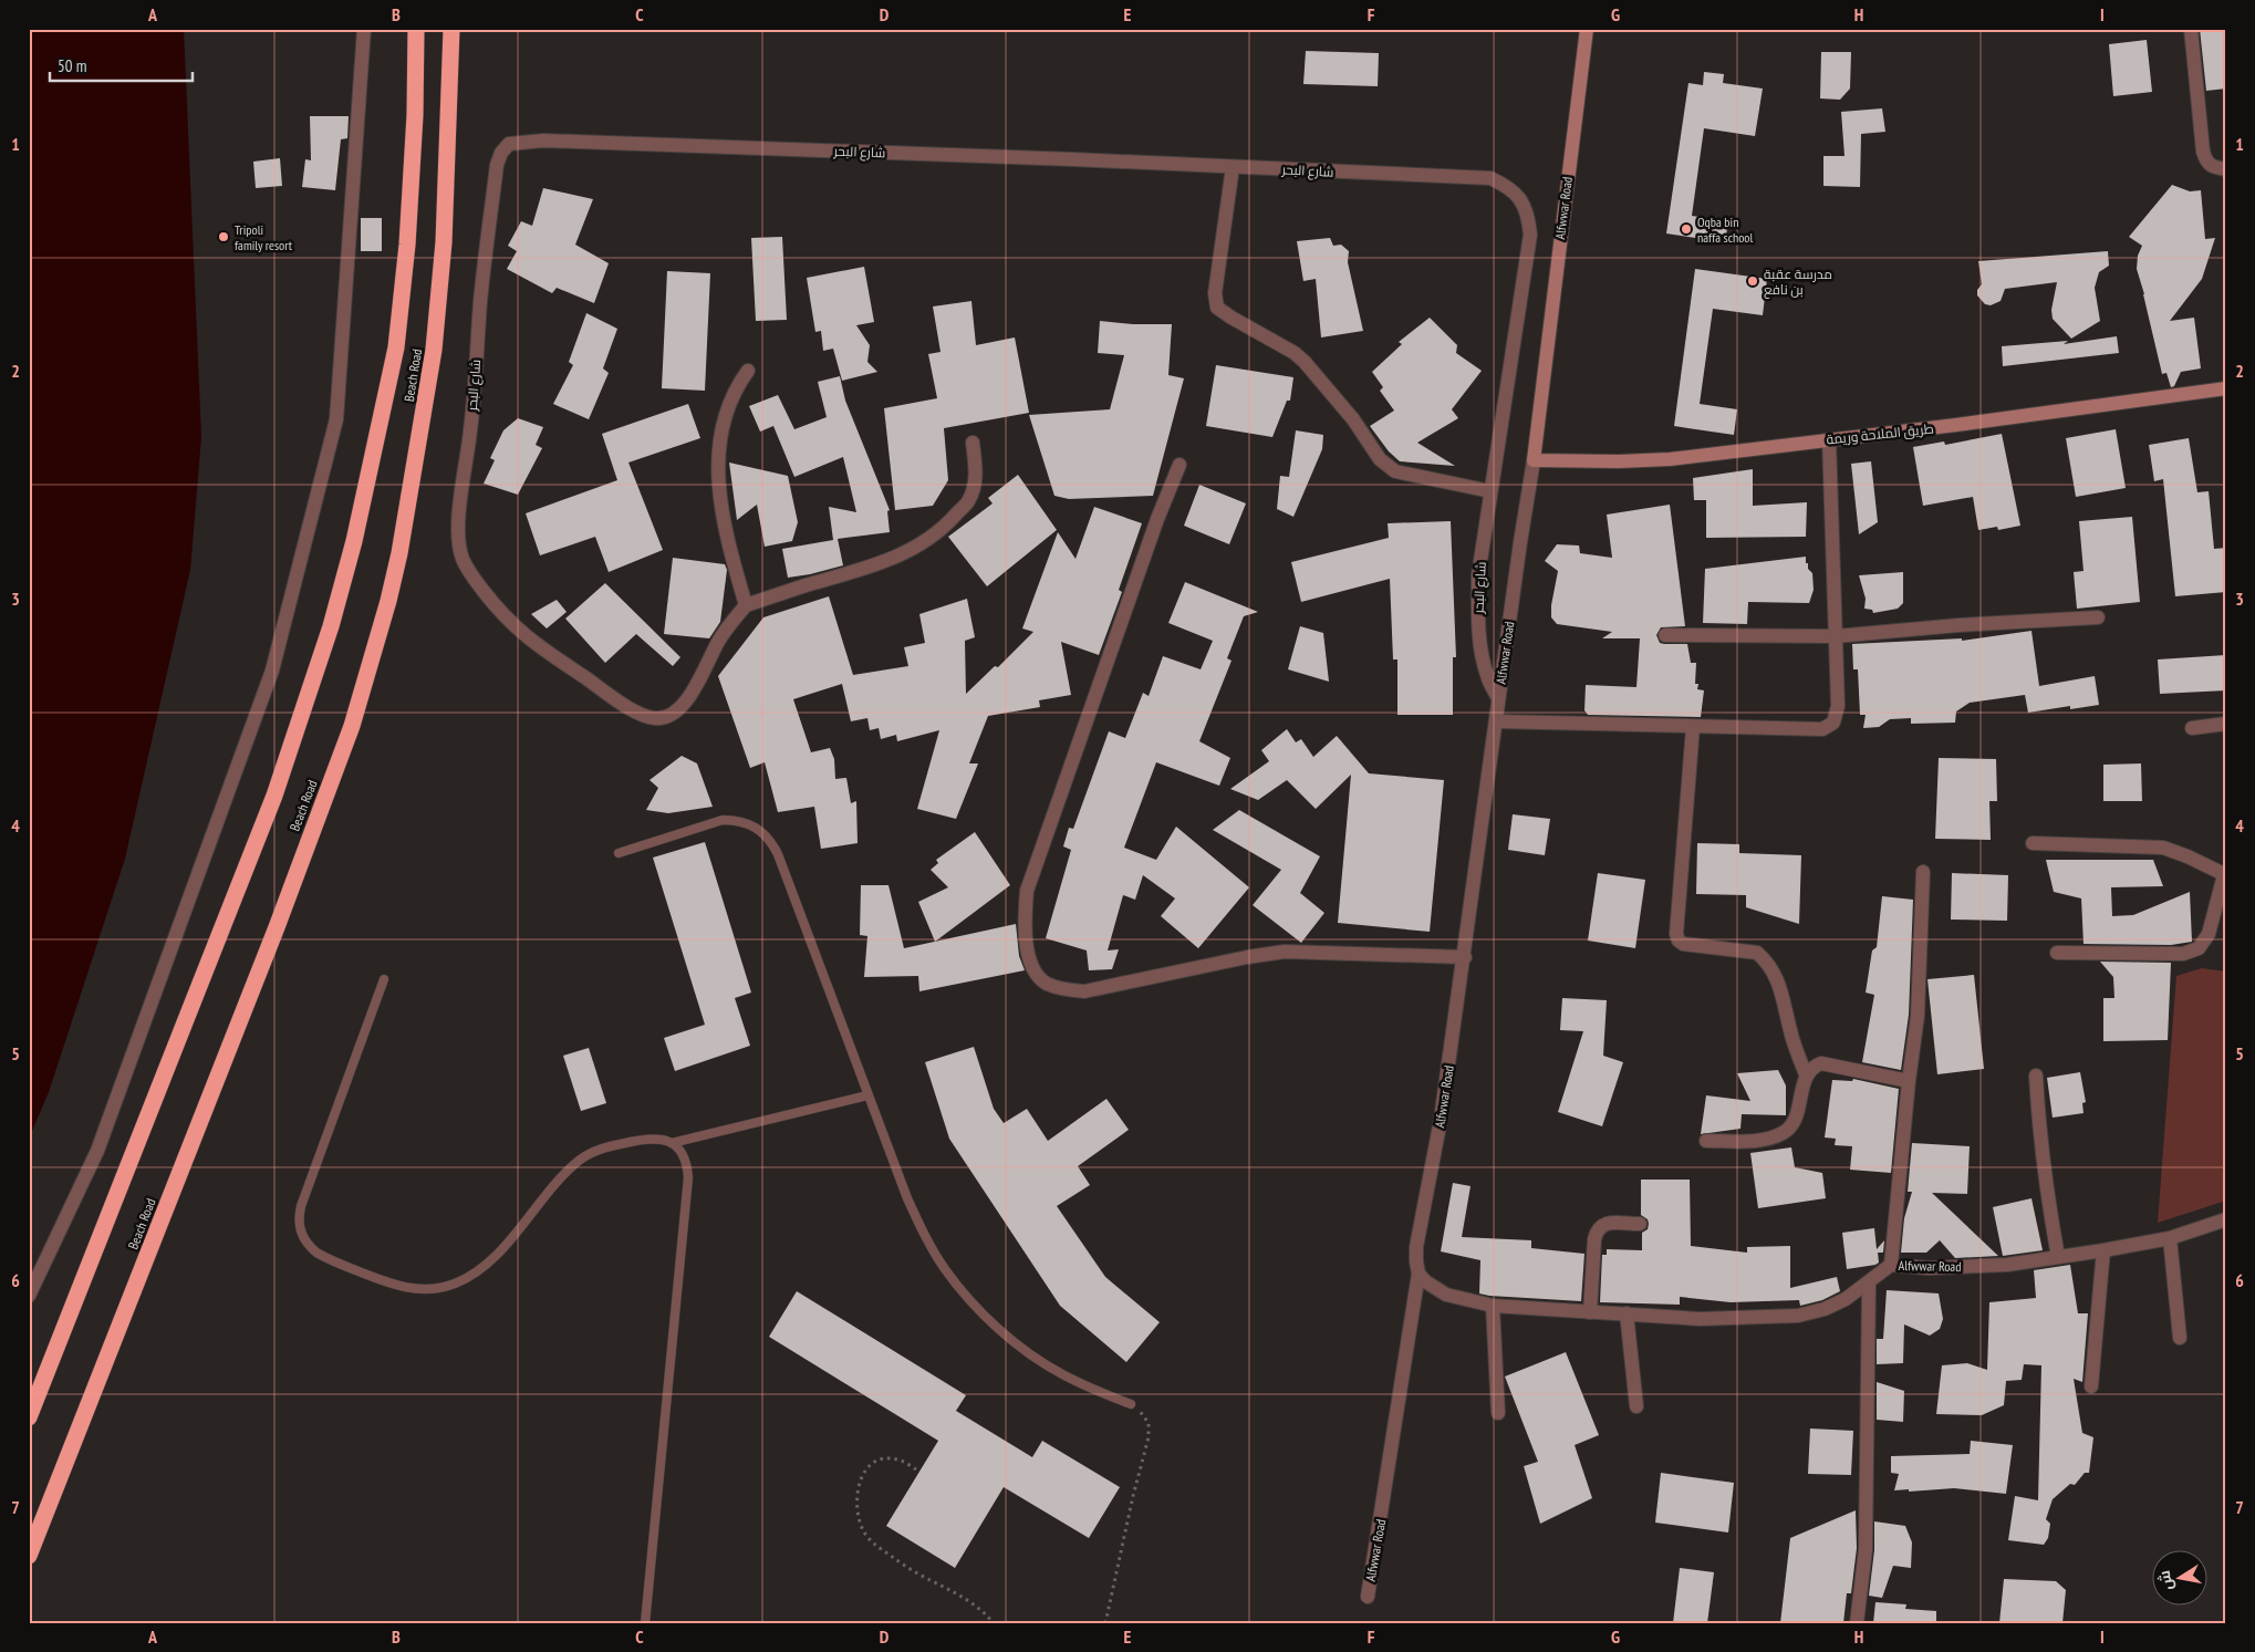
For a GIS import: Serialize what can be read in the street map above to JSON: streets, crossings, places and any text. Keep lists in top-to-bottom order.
{
  "streets": {
    "highway": ["Beach Road"],
    "street": ["شارع البحر", "Alfwwar Road", "طريق الملاحة وريمة"]
  },
  "crossings": [
    ["شارع البحر", "Alfwwar Road"],
    ["Alfwwar Road", "طريق الملاحة وريمة"]
  ],
  "places": ["Oqba bin naffa school", "Tripoli family resort", "مدرسة عقبة بن نافع"],
  "scale_bar": "50 m",
  "north": "left",
  "grid": {
    "columns": [
      "A",
      "B",
      "C",
      "D",
      "E",
      "F",
      "G",
      "H",
      "I"
    ],
    "rows": [
      "1",
      "2",
      "3",
      "4",
      "5",
      "6",
      "7"
    ]
  }
}
